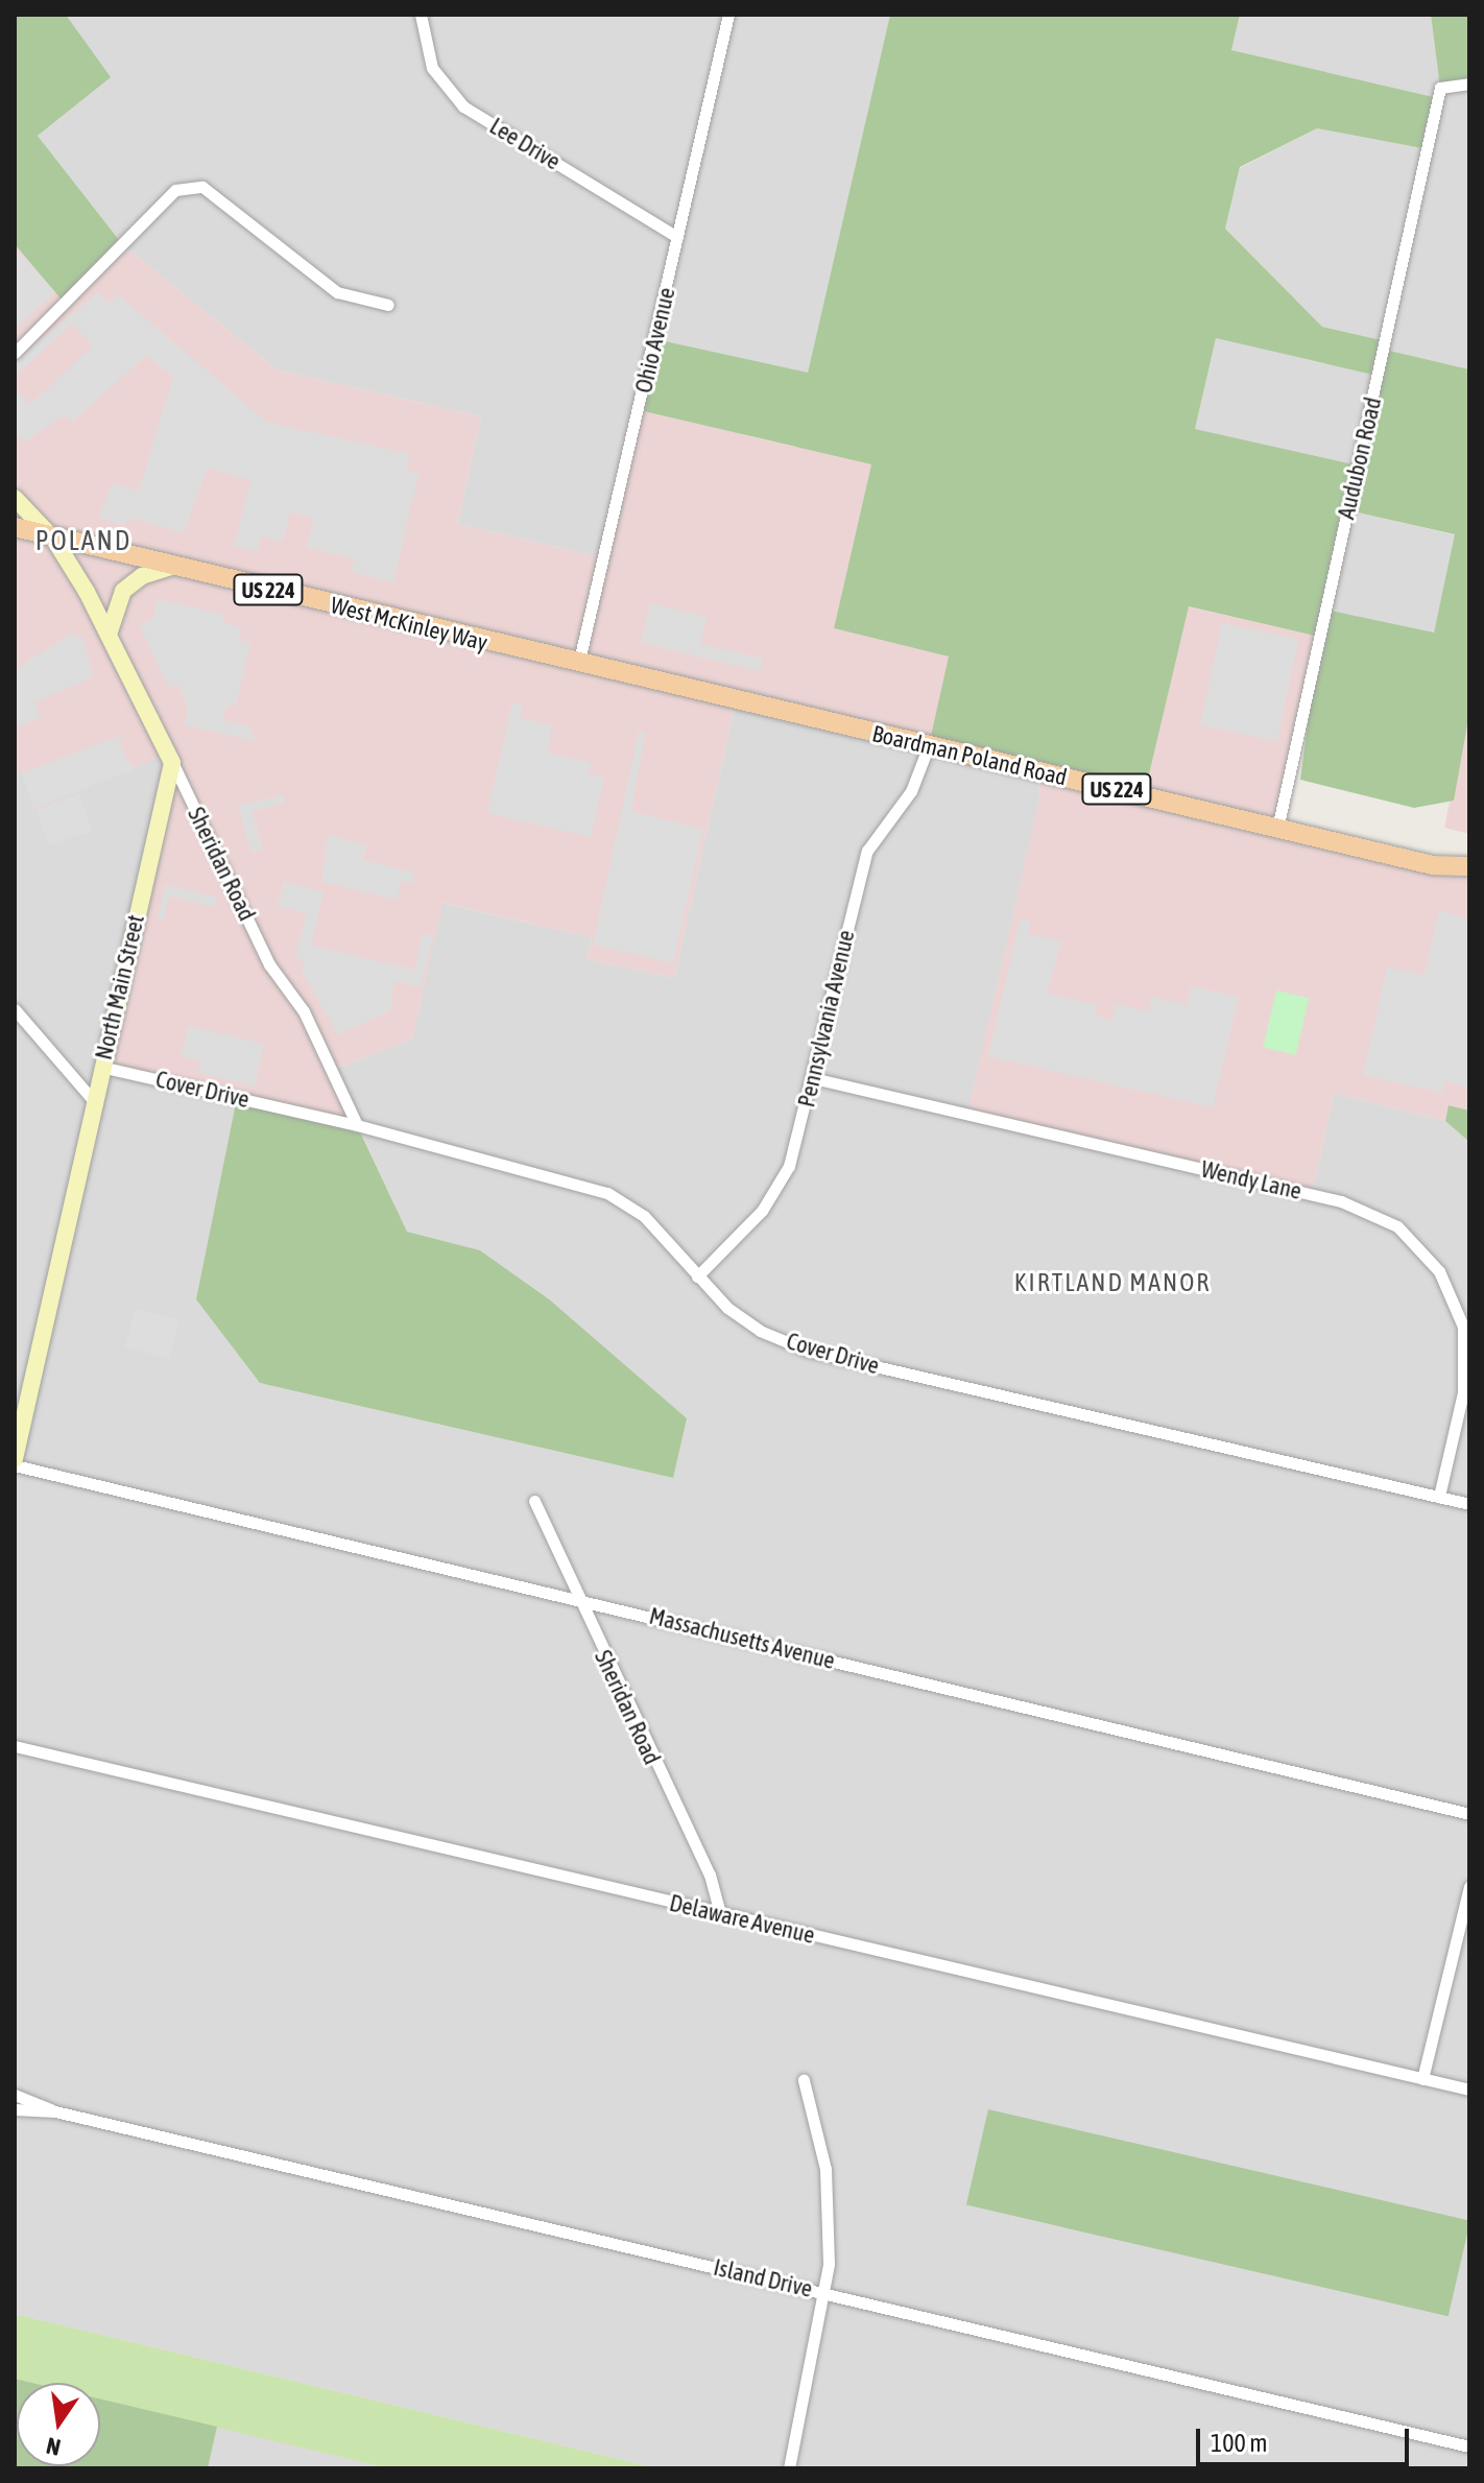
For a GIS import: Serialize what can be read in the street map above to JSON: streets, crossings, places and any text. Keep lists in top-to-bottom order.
{
  "streets": {
    "main road": [
      "US 224",
      "West McKinley Way",
      "Boardman Poland Road",
      "North Main Street"
    ],
    "street": [
      "Lee Drive",
      "Ohio Avenue",
      "Audubon Road",
      "Sheridan Road",
      "Pennsylvania Avenue",
      "Cover Drive",
      "Wendy Lane",
      "Massachusetts Avenue",
      "Delaware Avenue",
      "Island Drive"
    ]
  },
  "crossings": [
    ["Lee Drive", "Ohio Avenue"],
    ["Ohio Avenue", "West McKinley Way"],
    ["Audubon Road", "Boardman Poland Road"],
    ["US 224", "West McKinley Way"],
    ["West McKinley Way", "Boardman Poland Road"],
    ["Boardman Poland Road", "Pennsylvania Avenue"],
    ["Sheridan Road", "North Main Street"],
    ["Sheridan Road", "Cover Drive"],
    ["Sheridan Road", "Massachusetts Avenue"],
    ["Sheridan Road", "Delaware Avenue"],
    ["North Main Street", "Cover Drive"],
    ["Pennsylvania Avenue", "Cover Drive"],
    ["Pennsylvania Avenue", "Wendy Lane"],
    ["Cover Drive", "Wendy Lane"]
  ],
  "districts": ["POLAND", "KIRTLAND MANOR"],
  "scale_bar": "100 m",
  "north": "bottom"
}
